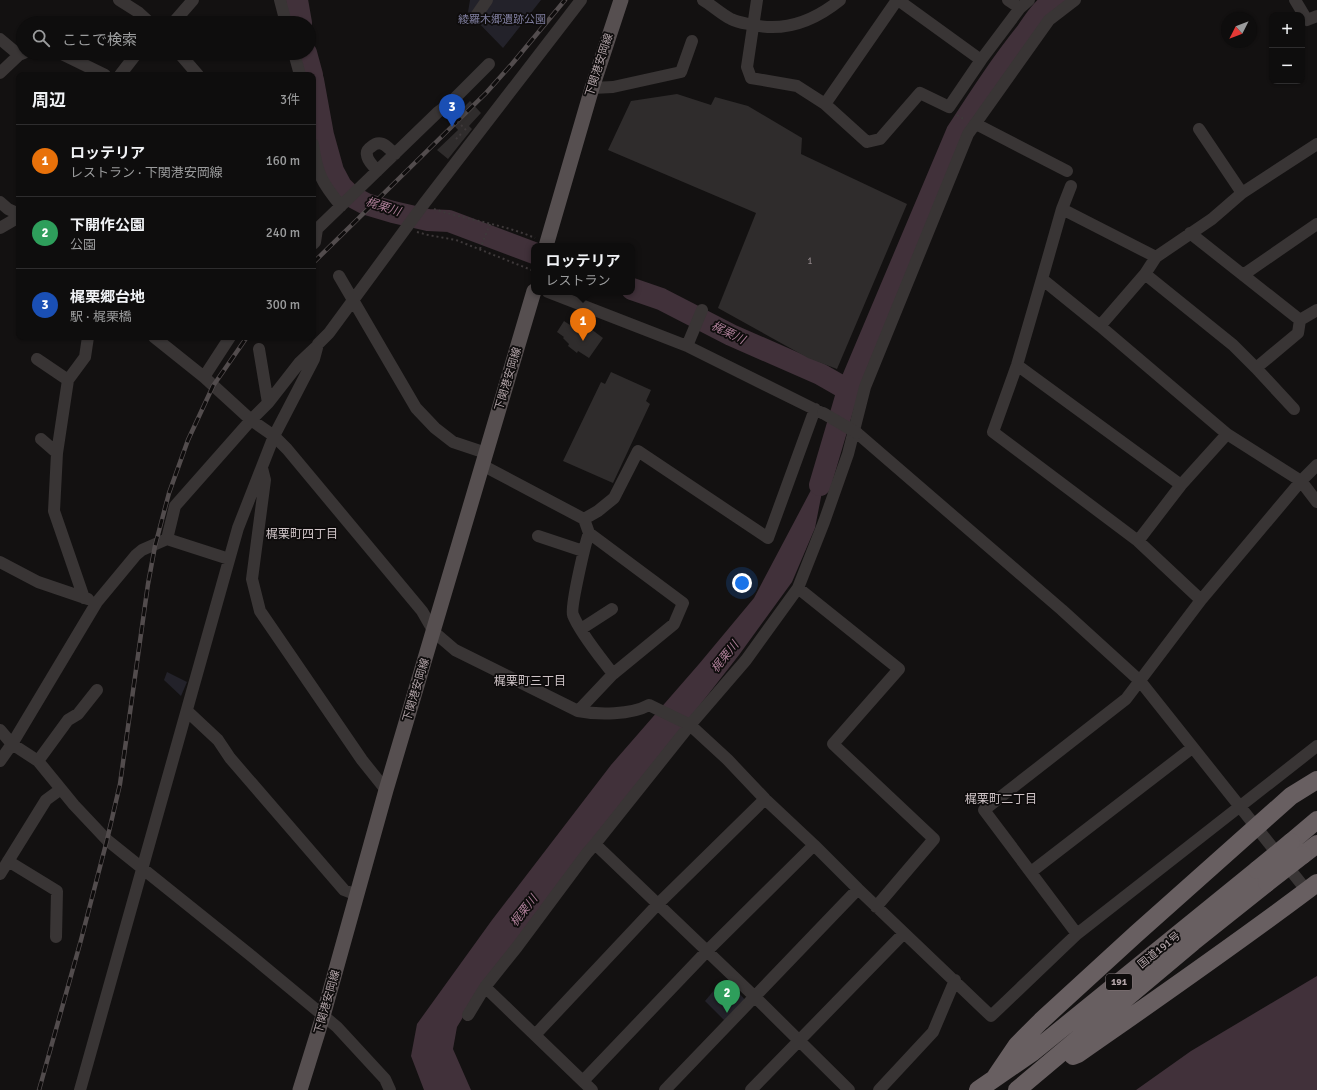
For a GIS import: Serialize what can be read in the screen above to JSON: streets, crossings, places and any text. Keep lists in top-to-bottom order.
{
  "streets": {
    "highway": ["国道191号", "191"],
    "main road": ["下関港安岡線"]
  },
  "districts": ["梶栗町四丁目", "梶栗町三丁目", "梶栗町二丁目"],
  "water": ["梶栗川"],
  "parks": ["綾羅木郷遺跡公園"],
  "house_numbers": ["1"],
  "north": "bottom left",
  "page": {
    "map_buttons": ["+", "−"],
    "search": "ここで検索",
    "heading": ["周辺", "3件"],
    "pins": ["3", "1", "2"],
    "list": [
      {
        "mark": "1",
        "name": "ロッテリア",
        "note": "レストラン · 下関港安岡線",
        "value": "160 m"
      },
      {
        "mark": "2",
        "name": "下開作公園",
        "note": "公園",
        "value": "240 m"
      },
      {
        "mark": "3",
        "name": "梶栗郷台地",
        "note": "駅 · 梶栗橋",
        "value": "300 m"
      }
    ],
    "popup": ["ロッテリア", "レストラン"]
  }
}
